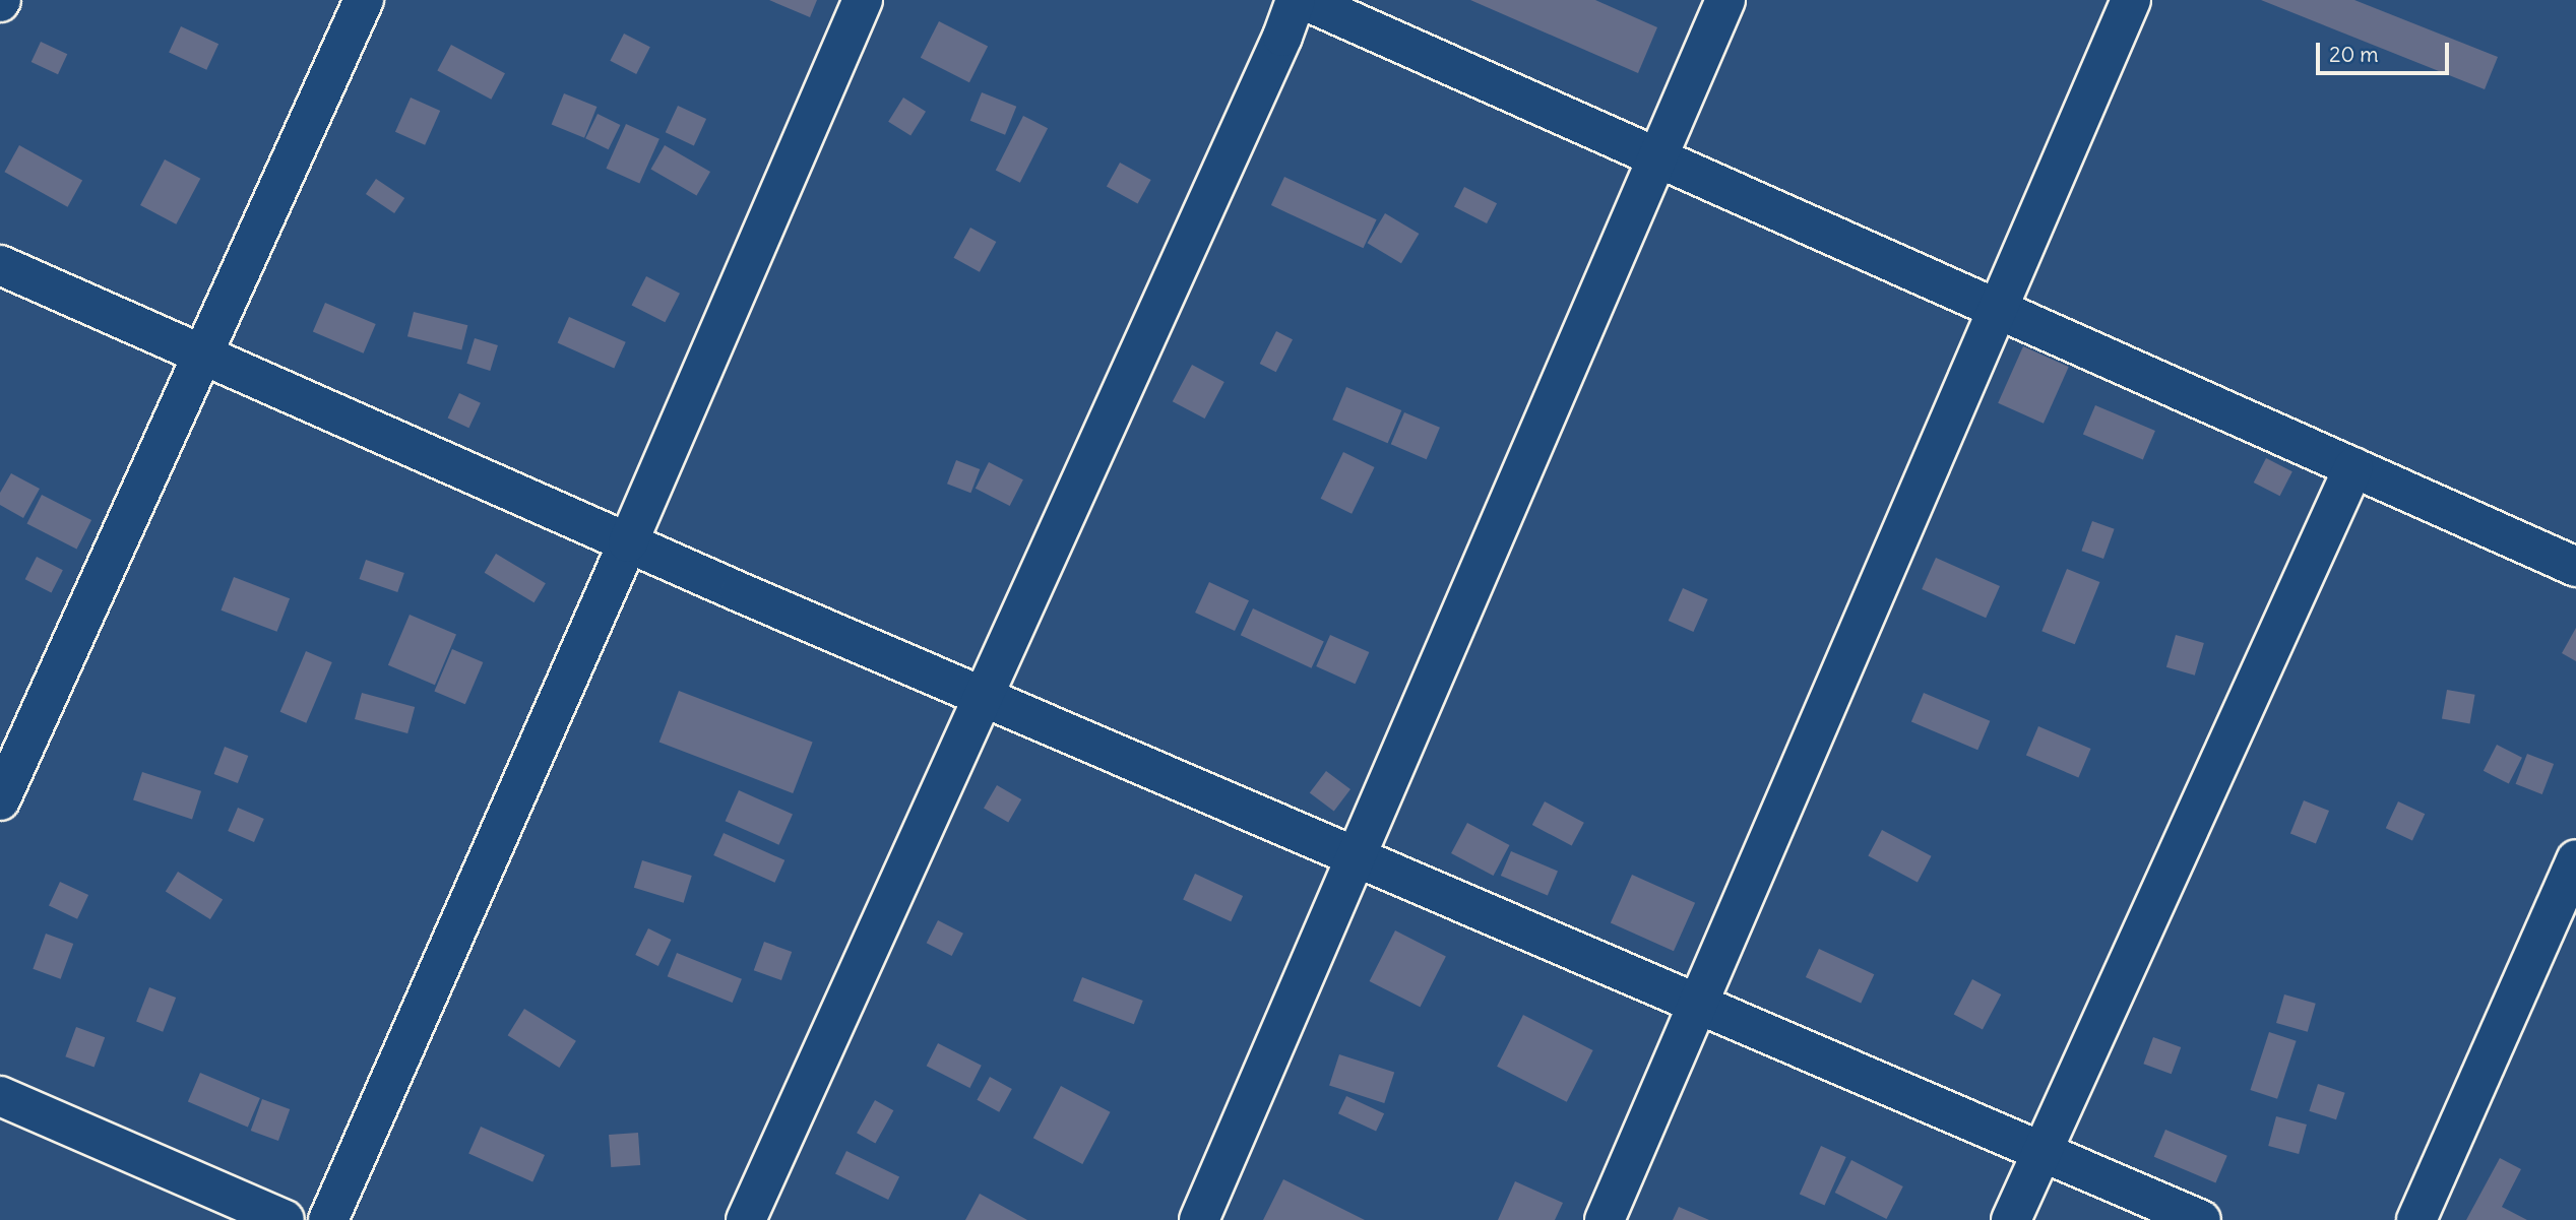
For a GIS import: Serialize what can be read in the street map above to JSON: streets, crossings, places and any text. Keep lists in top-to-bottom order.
{
  "scale_bar": "20 m"
}
